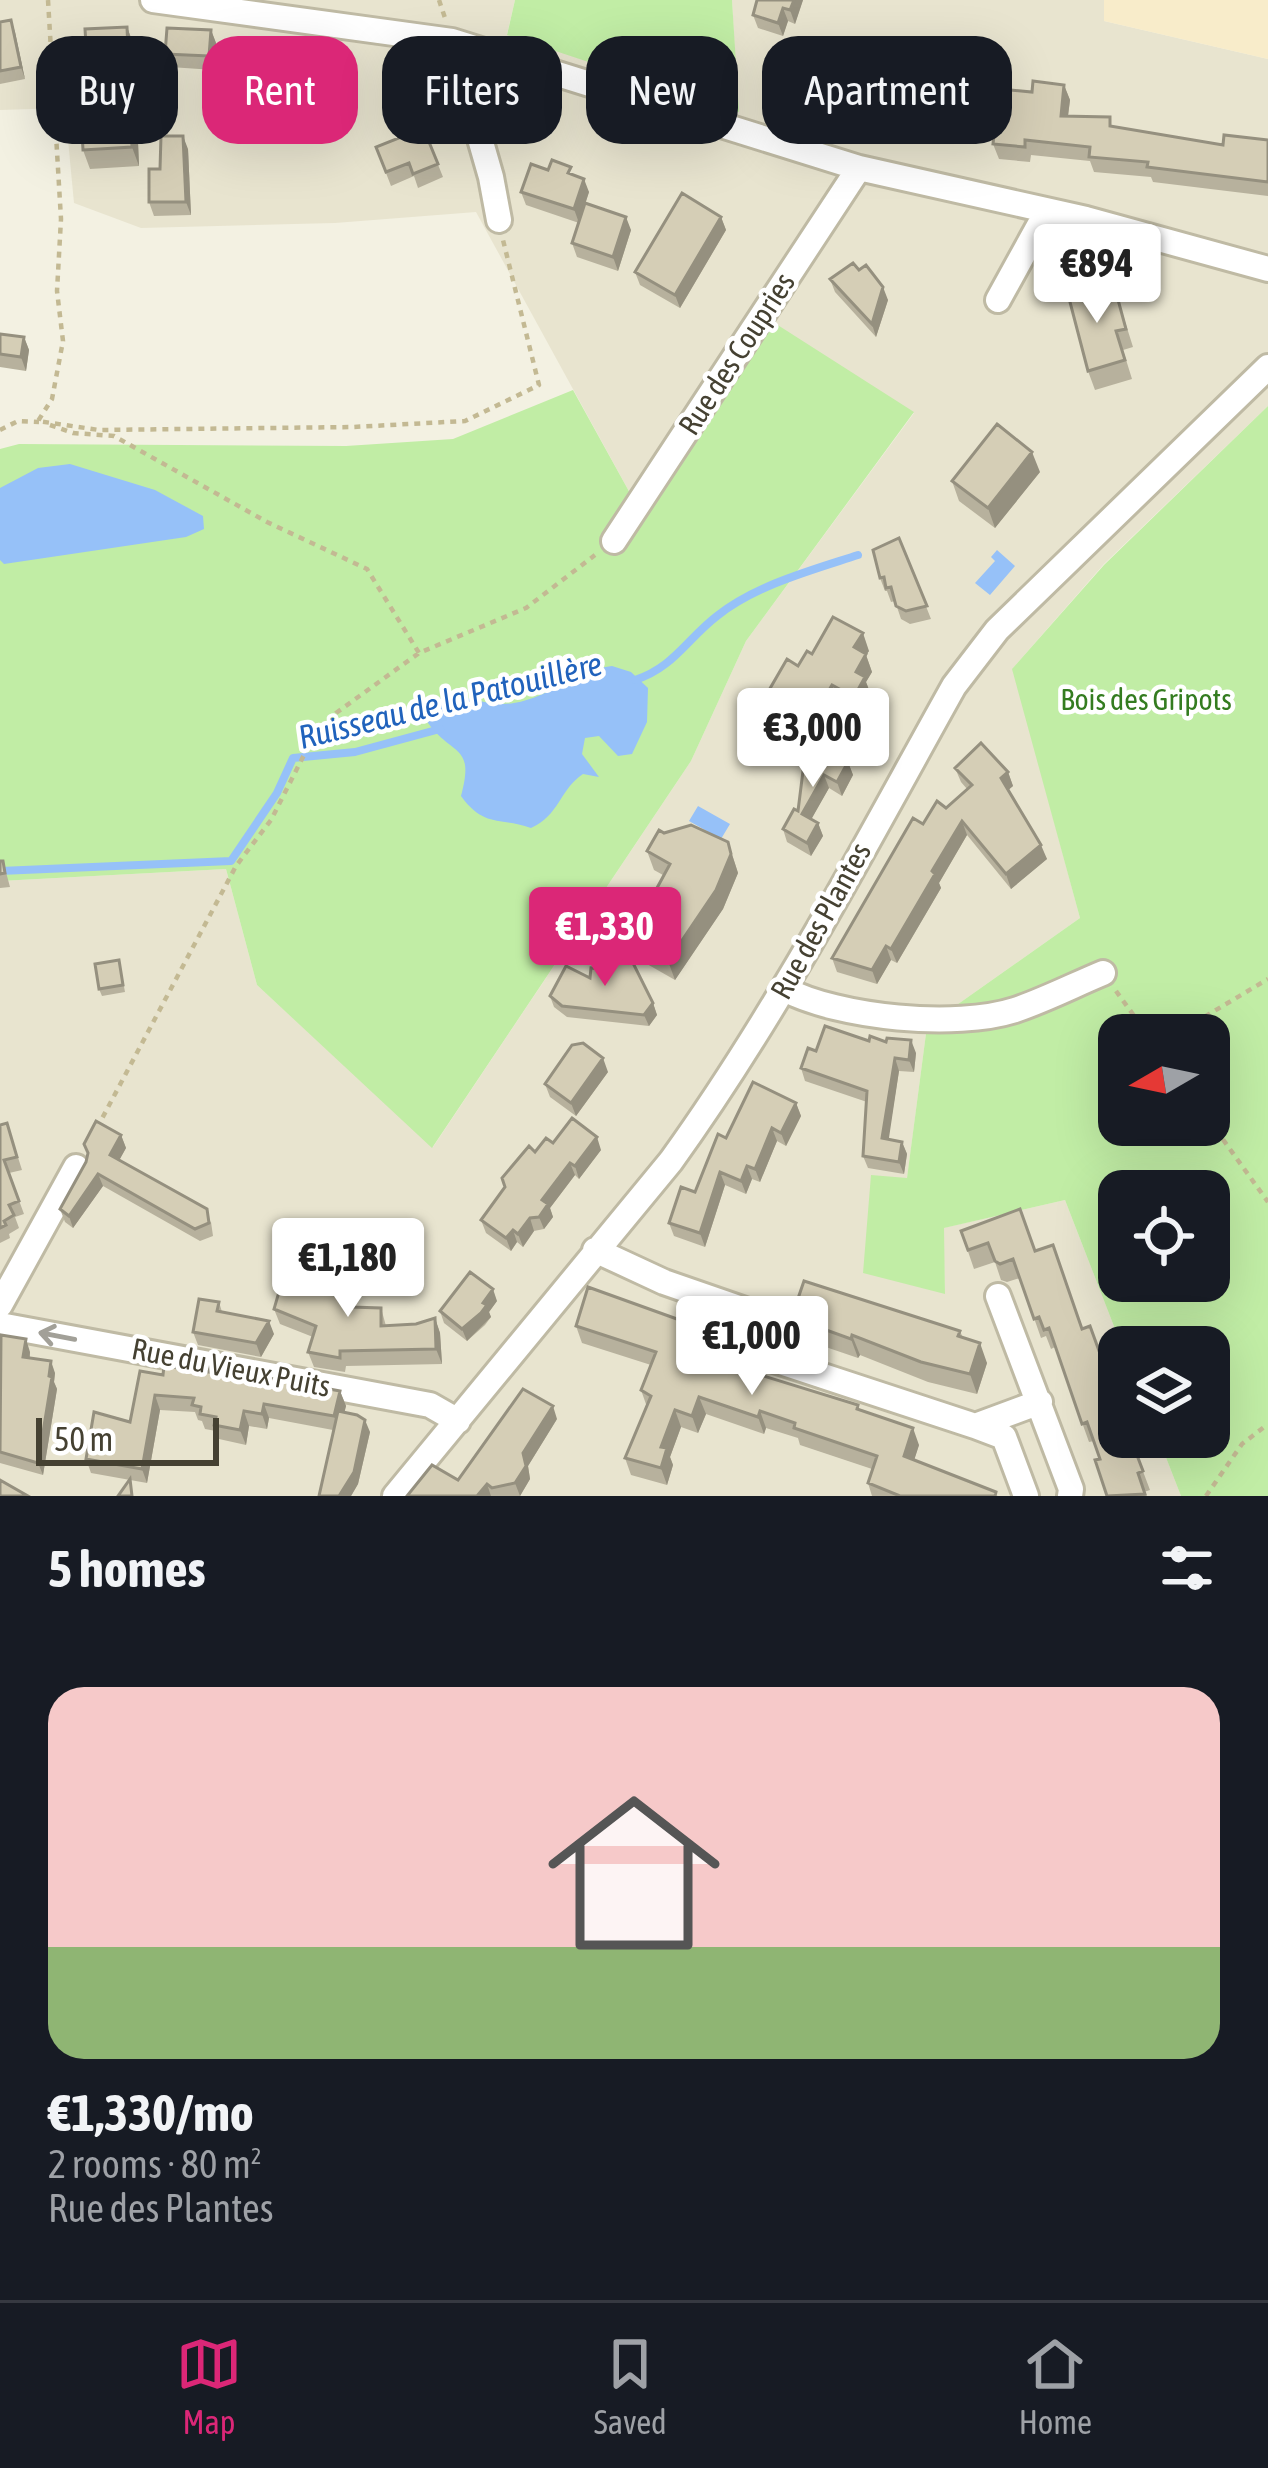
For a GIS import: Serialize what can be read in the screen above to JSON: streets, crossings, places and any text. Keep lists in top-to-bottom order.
{
  "streets": {
    "street": ["Rue des Coupries", "Rue des Plantes", "Rue du Vieux Puits"]
  },
  "crossings": [
    ["Rue des Plantes", "Rue du Vieux Puits"]
  ],
  "one_way": ["Rue du Vieux Puits"],
  "water": ["Ruisseau de la Patouillère"],
  "parks": ["Bois des Gripots"],
  "scale_bar": "50 m",
  "north": "left",
  "page": {
    "chip": [
      "Buy",
      "Rent",
      "Filters",
      "New",
      "Apartment"
    ],
    "price": [
      "€894",
      "€3,000",
      "€1,330",
      "€1,180",
      "€1,000"
    ],
    "scale": "50 m",
    "heading": "5 homes",
    "list": [
      {
        "name": "€1,330/mo",
        "note": "2 rooms · 80 m² · Rue des Plantes"
      }
    ],
    "tabs": ["Map", "Saved", "Home"]
  }
}
